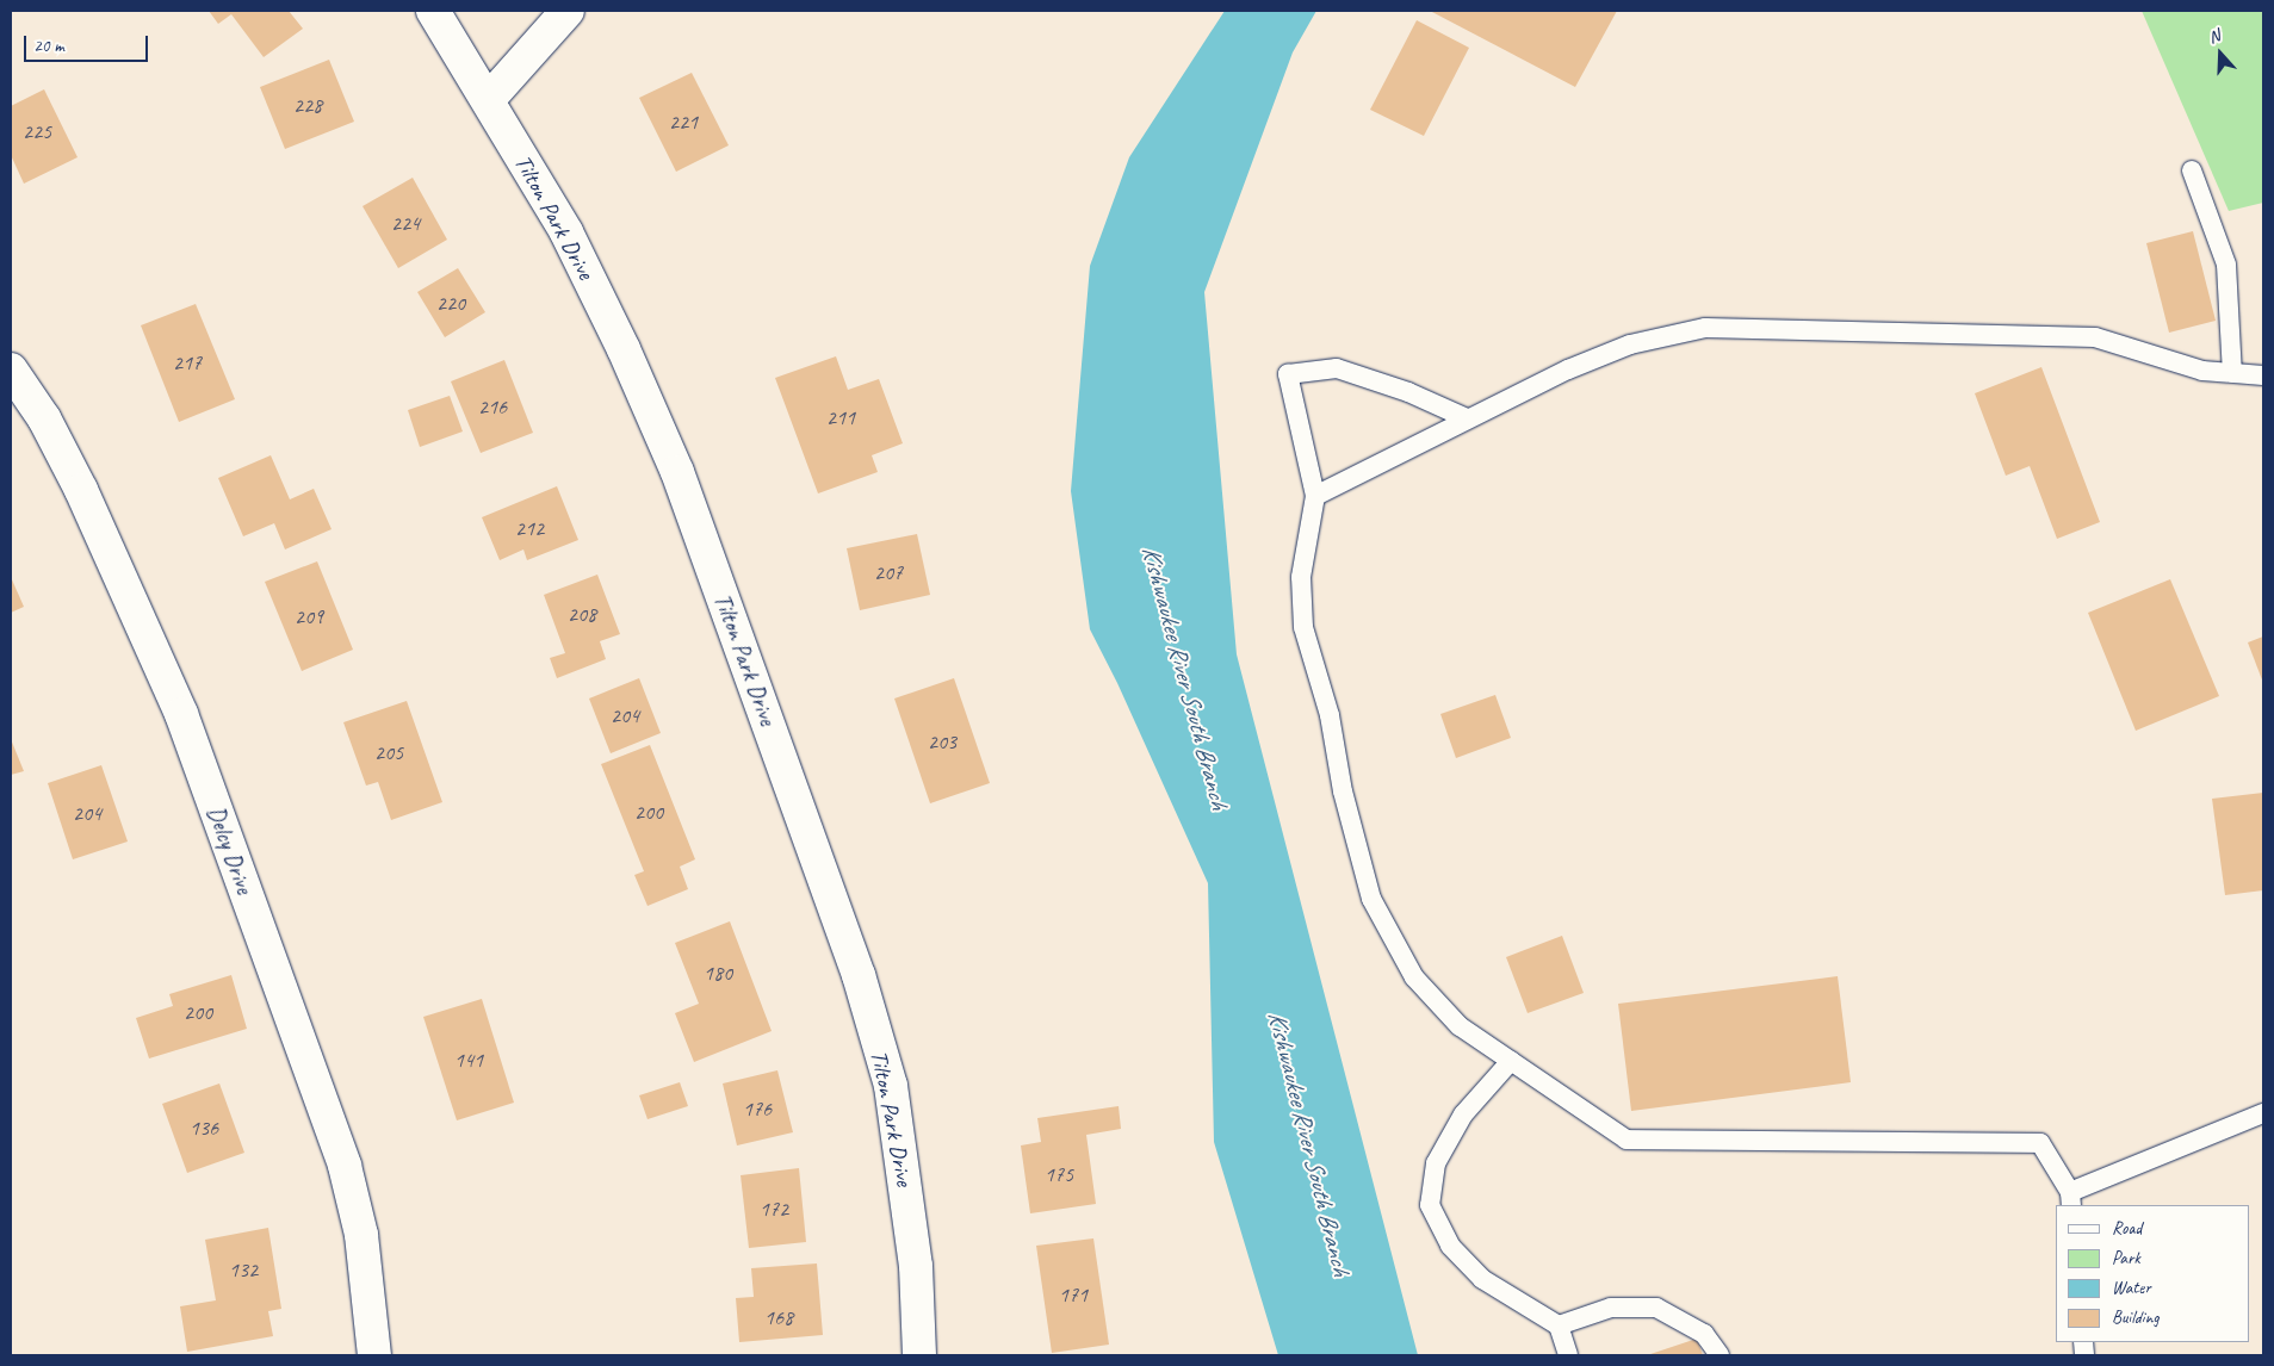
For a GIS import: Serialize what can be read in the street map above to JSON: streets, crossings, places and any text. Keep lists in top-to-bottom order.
{
  "streets": {
    "street": ["Tilton Park Drive", "Delcy Drive"]
  },
  "water": ["Kishwaukee River South Branch"],
  "house_numbers": [
    "228",
    "221",
    "225",
    "224",
    "220",
    "217",
    "216",
    "211",
    "212",
    "207",
    "208",
    "209",
    "204",
    "203",
    "205",
    "200",
    "204",
    "180",
    "200",
    "141",
    "176",
    "136",
    "175",
    "172",
    "132",
    "171",
    "168"
  ],
  "legend": [
    "Road",
    "Park",
    "Water",
    "Building"
  ],
  "scale_bar": "20 m",
  "north": "top"
}
